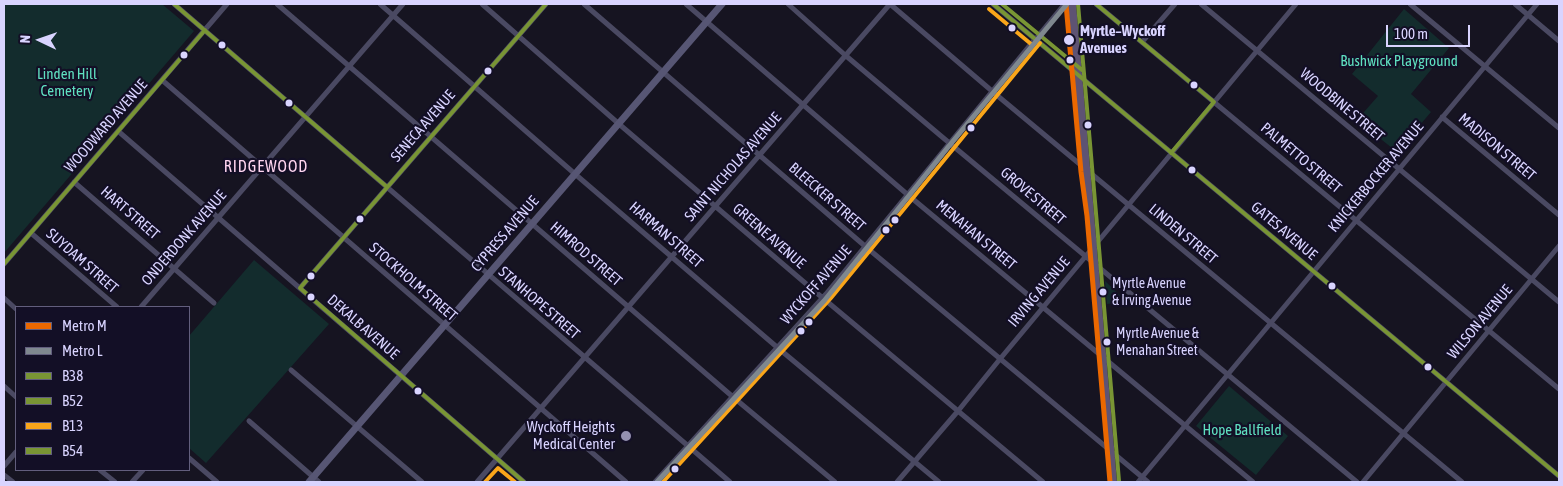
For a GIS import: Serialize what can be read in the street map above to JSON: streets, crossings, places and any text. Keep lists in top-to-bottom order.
{
  "streets": {
    "main road": ["CYPRESS AVENUE"],
    "street": [
      "WOODBINE STREET",
      "WOODWARD AVENUE",
      "SENECA AVENUE",
      "MADISON STREET",
      "PALMETTO STREET",
      "SAINT NICHOLAS AVENUE",
      "KNICKERBOCKER AVENUE",
      "GROVE STREET",
      "BLEECKER STREET",
      "HART STREET",
      "GATES AVENUE",
      "LINDEN STREET",
      "HARMAN STREET",
      "MENAHAN STREET",
      "GREENE AVENUE",
      "ONDERDONK AVENUE",
      "HIMROD STREET",
      "SUYDAM STREET",
      "STOCKHOLM STREET",
      "WYCKOFF AVENUE",
      "IRVING AVENUE",
      "STANHOPE STREET",
      "WILSON AVENUE",
      "DEKALB AVENUE"
    ]
  },
  "crossings": [
    ["WOODBINE STREET", "KNICKERBOCKER AVENUE"],
    ["WOODBINE STREET", "IRVING AVENUE"],
    ["WOODBINE STREET", "WILSON AVENUE"],
    ["WOODWARD AVENUE", "HART STREET"],
    ["WOODWARD AVENUE", "SUYDAM STREET"],
    ["WOODWARD AVENUE", "STOCKHOLM STREET"],
    ["WOODWARD AVENUE", "STANHOPE STREET"],
    ["WOODWARD AVENUE", "DEKALB AVENUE"],
    ["SENECA AVENUE", "HARMAN STREET"],
    ["SENECA AVENUE", "GREENE AVENUE"],
    ["SENECA AVENUE", "HIMROD STREET"],
    ["SENECA AVENUE", "STOCKHOLM STREET"],
    ["SENECA AVENUE", "STANHOPE STREET"],
    ["SENECA AVENUE", "DEKALB AVENUE"],
    ["MADISON STREET", "KNICKERBOCKER AVENUE"],
    ["PALMETTO STREET", "KNICKERBOCKER AVENUE"],
    ["PALMETTO STREET", "IRVING AVENUE"],
    ["PALMETTO STREET", "WILSON AVENUE"],
    ["SAINT NICHOLAS AVENUE", "GROVE STREET"],
    ["SAINT NICHOLAS AVENUE", "BLEECKER STREET"],
    ["SAINT NICHOLAS AVENUE", "LINDEN STREET"],
    ["SAINT NICHOLAS AVENUE", "HARMAN STREET"],
    ["SAINT NICHOLAS AVENUE", "MENAHAN STREET"],
    ["SAINT NICHOLAS AVENUE", "GREENE AVENUE"],
    ["SAINT NICHOLAS AVENUE", "HIMROD STREET"],
    ["SAINT NICHOLAS AVENUE", "STOCKHOLM STREET"],
    ["SAINT NICHOLAS AVENUE", "STANHOPE STREET"],
    ["SAINT NICHOLAS AVENUE", "DEKALB AVENUE"],
    ["KNICKERBOCKER AVENUE", "GROVE STREET"],
    ["KNICKERBOCKER AVENUE", "BLEECKER STREET"],
    ["KNICKERBOCKER AVENUE", "GATES AVENUE"],
    ["KNICKERBOCKER AVENUE", "LINDEN STREET"],
    ["KNICKERBOCKER AVENUE", "MENAHAN STREET"],
    ["GROVE STREET", "WYCKOFF AVENUE"],
    ["GROVE STREET", "IRVING AVENUE"],
    ["BLEECKER STREET", "CYPRESS AVENUE"],
    ["BLEECKER STREET", "WYCKOFF AVENUE"],
    ["BLEECKER STREET", "IRVING AVENUE"],
    ["HART STREET", "ONDERDONK AVENUE"],
    ["GATES AVENUE", "WYCKOFF AVENUE"],
    ["GATES AVENUE", "IRVING AVENUE"],
    ["GATES AVENUE", "WILSON AVENUE"],
    ["CYPRESS AVENUE", "HARMAN STREET"],
    ["CYPRESS AVENUE", "MENAHAN STREET"],
    ["CYPRESS AVENUE", "GREENE AVENUE"],
    ["CYPRESS AVENUE", "HIMROD STREET"],
    ["CYPRESS AVENUE", "STOCKHOLM STREET"],
    ["CYPRESS AVENUE", "STANHOPE STREET"],
    ["CYPRESS AVENUE", "DEKALB AVENUE"],
    ["LINDEN STREET", "WYCKOFF AVENUE"],
    ["LINDEN STREET", "IRVING AVENUE"],
    ["LINDEN STREET", "WILSON AVENUE"],
    ["HARMAN STREET", "ONDERDONK AVENUE"],
    ["HARMAN STREET", "WYCKOFF AVENUE"],
    ["HARMAN STREET", "IRVING AVENUE"],
    ["MENAHAN STREET", "WYCKOFF AVENUE"],
    ["MENAHAN STREET", "IRVING AVENUE"],
    ["GREENE AVENUE", "WYCKOFF AVENUE"],
    ["GREENE AVENUE", "IRVING AVENUE"],
    ["ONDERDONK AVENUE", "HIMROD STREET"],
    ["ONDERDONK AVENUE", "STOCKHOLM STREET"],
    ["ONDERDONK AVENUE", "STANHOPE STREET"],
    ["ONDERDONK AVENUE", "DEKALB AVENUE"],
    ["HIMROD STREET", "WYCKOFF AVENUE"],
    ["WYCKOFF AVENUE", "STANHOPE STREET"]
  ],
  "districts": ["RIDGEWOOD"],
  "parks": ["Bushwick Playground", "Linden Hill Cemetery", "Hope Ballfield"],
  "places": [
    "Myrtle–Wyckoff Avenues",
    "Myrtle Avenue & Irving Avenue",
    "Myrtle Avenue & Menahan Street",
    "Wyckoff Heights Medical Center"
  ],
  "lines": [
    "metro line M",
    "metro line L",
    "transit line B38",
    "transit line B52",
    "transit line B54",
    "transit line B13"
  ],
  "legend": [
    "Metro M",
    "Metro L",
    "B38",
    "B52",
    "B13",
    "B54"
  ],
  "scale_bar": "100 m",
  "north": "left"
}
